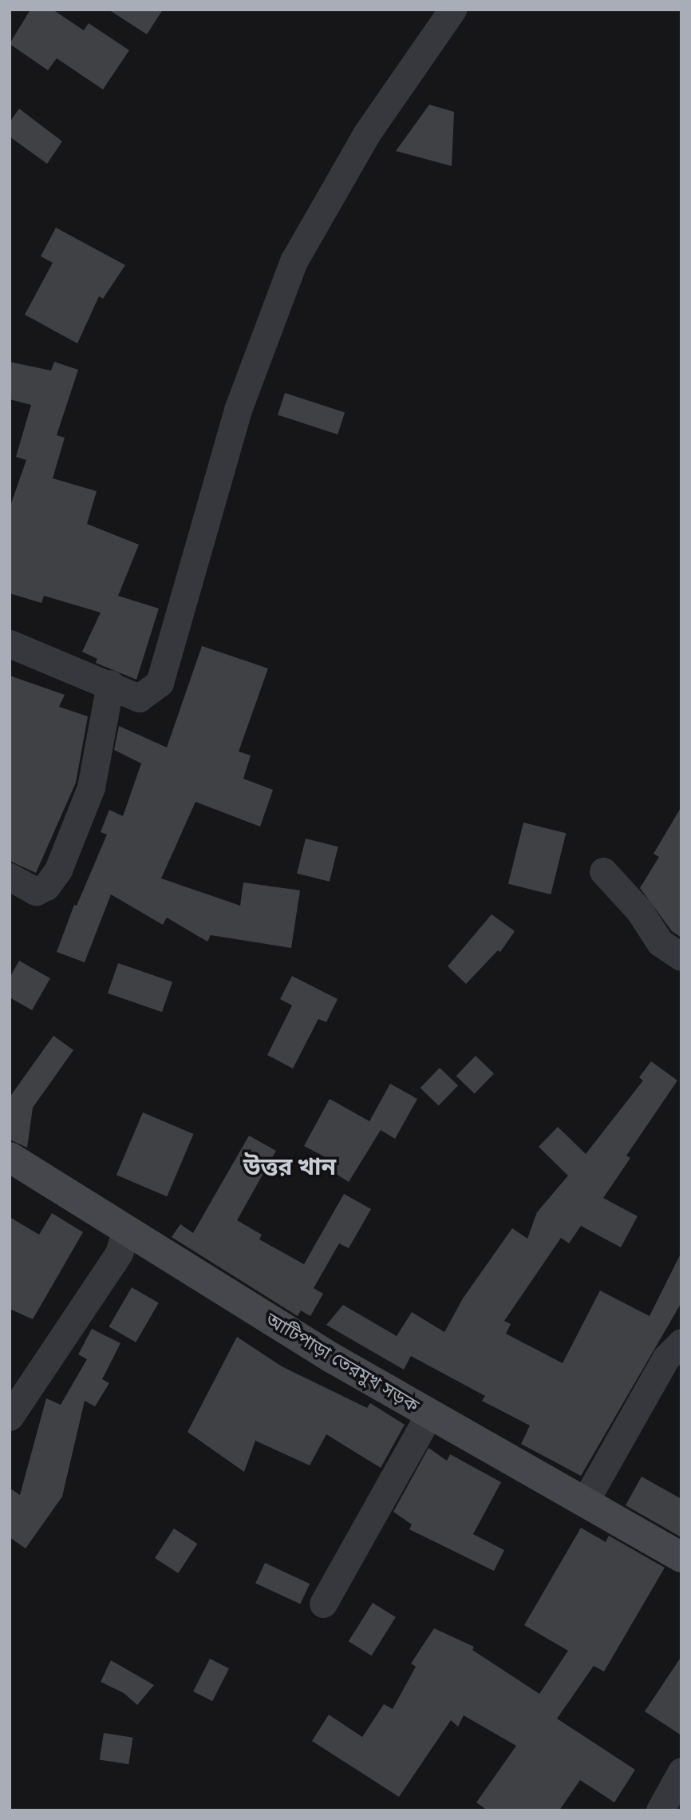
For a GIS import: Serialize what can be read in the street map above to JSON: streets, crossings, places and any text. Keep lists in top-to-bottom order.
{
  "streets": {
    "main road": ["আটিপাড়া তেরমুখ সড়ক"]
  },
  "districts": ["উত্তর খান"]
}
